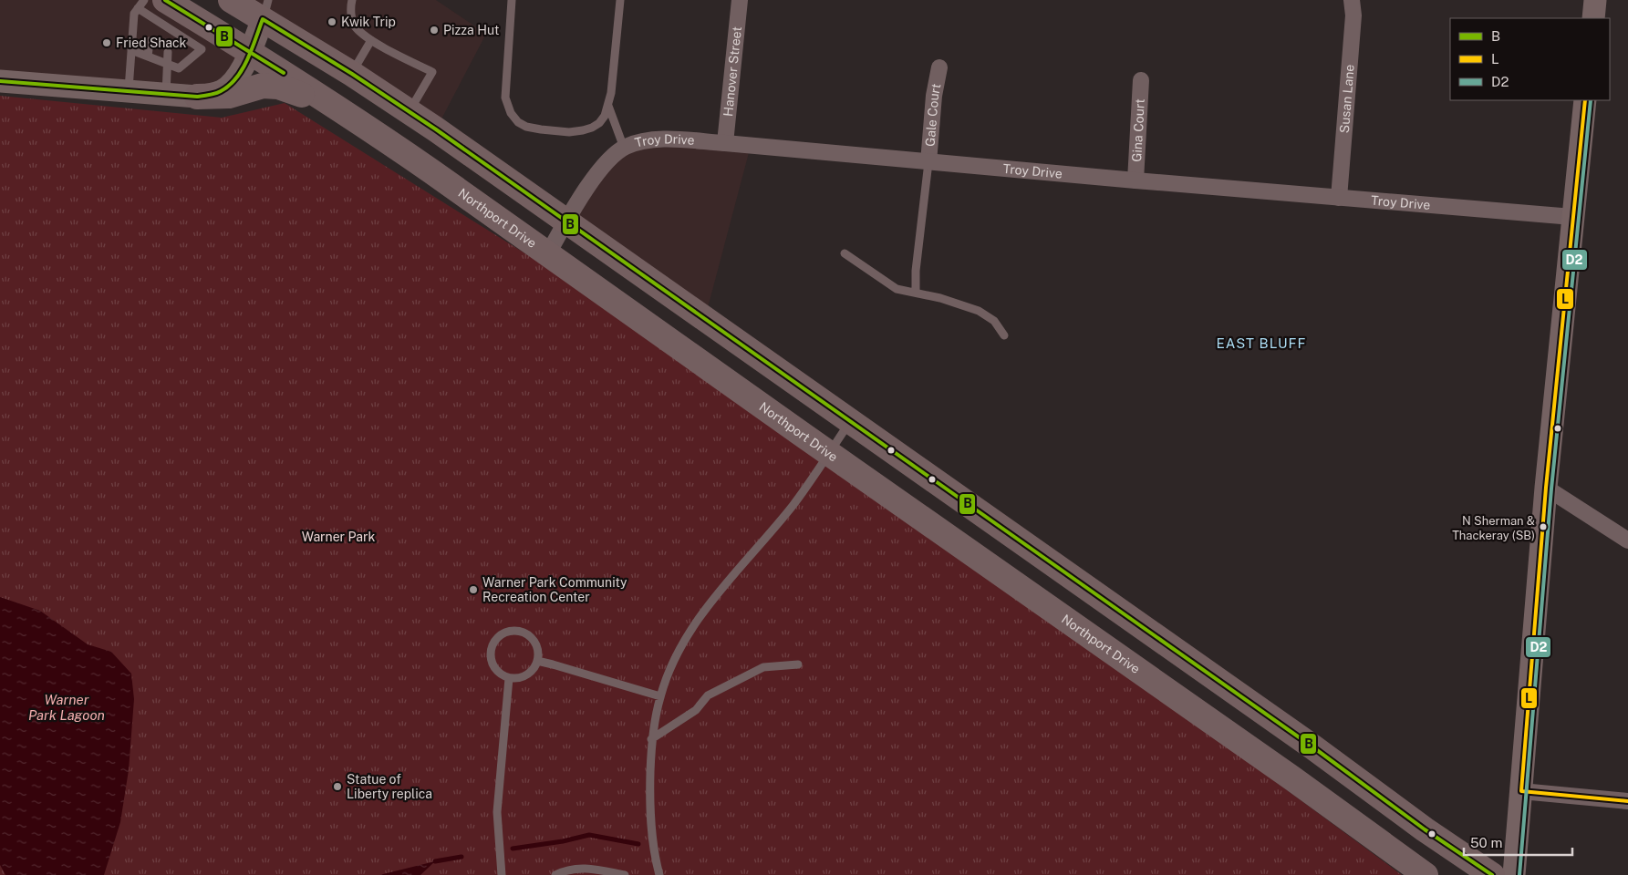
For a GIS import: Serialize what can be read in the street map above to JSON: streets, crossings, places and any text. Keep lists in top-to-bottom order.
{
  "streets": {
    "main road": ["Northport Drive"],
    "street": [
      "Hanover Street",
      "Susan Lane",
      "Gale Court",
      "Gina Court",
      "Troy Drive"
    ]
  },
  "crossings": [
    ["Hanover Street", "Troy Drive"],
    ["Susan Lane", "Troy Drive"],
    ["Gale Court", "Troy Drive"],
    ["Gina Court", "Troy Drive"],
    ["Troy Drive", "Northport Drive"]
  ],
  "districts": ["EAST BLUFF"],
  "water": ["Warner Park Lagoon"],
  "parks": ["Warner Park"],
  "places": [
    "Kwik Trip",
    "Pizza Hut",
    "Fried Shack",
    "N Sherman & Thackeray (SB)",
    "Warner Park Community Recreation Center",
    "Statue of Liberty replica"
  ],
  "lines": ["transit line B", "transit line L", "transit line D2"],
  "legend": ["B", "L", "D2"],
  "scale_bar": "50 m"
}
